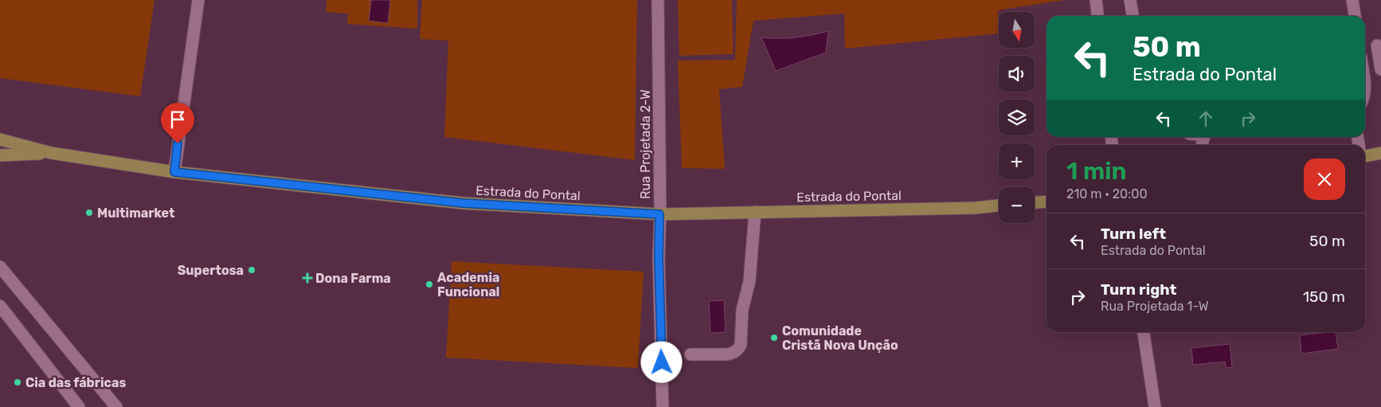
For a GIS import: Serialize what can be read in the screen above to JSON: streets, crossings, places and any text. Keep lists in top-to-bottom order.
{
  "streets": {
    "main road": ["Estrada do Pontal"],
    "street": ["Rua Projetada 2-W"]
  },
  "crossings": [
    ["Rua Projetada 2-W", "Estrada do Pontal"]
  ],
  "places": {
    "other": [
      "Multimarket",
      "Supertosa",
      "Academia Funcional",
      "Comunidade Cristã Nova Unção",
      "Cia das fábricas"
    ],
    "health": ["Dona Farma"]
  },
  "north": "bottom",
  "page": {
    "map_buttons": ["+", "−"],
    "turn": ["50 m", "Estrada do Pontal"],
    "heading": ["1 min", "210 m · 20:00"],
    "list": [
      {
        "name": "Turn left",
        "note": "Estrada do Pontal",
        "value": "50 m"
      },
      {
        "name": "Turn right",
        "note": "Rua Projetada 1-W",
        "value": "150 m"
      }
    ]
  }
}
